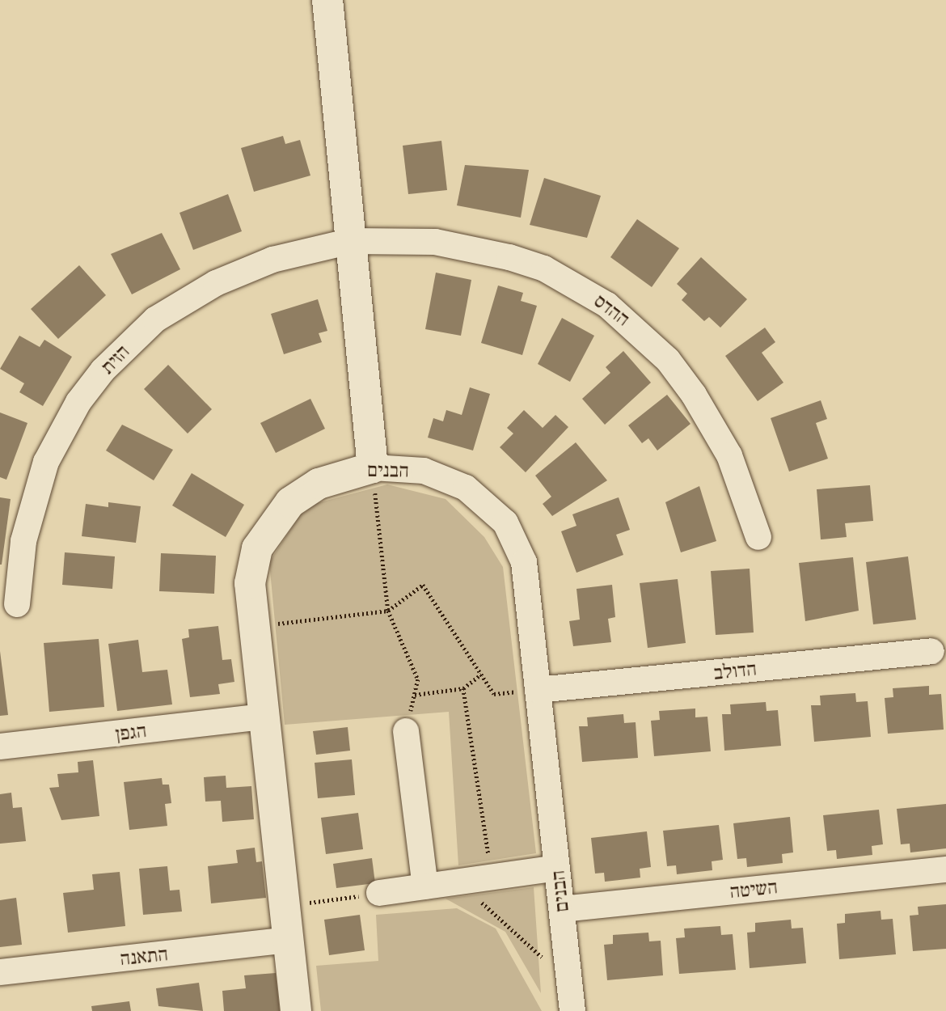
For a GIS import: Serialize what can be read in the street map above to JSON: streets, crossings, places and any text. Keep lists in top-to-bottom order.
{
  "streets": {
    "main road": ["הבנים"],
    "street": [
      "ההדס",
      "הזית",
      "הדולב",
      "הגפן",
      "השיטה",
      "התאנה"
    ]
  },
  "crossings": [
    ["ההדס", "הזית"],
    ["הבנים", "הדולב"],
    ["הבנים", "הגפן"],
    ["הבנים", "השיטה"],
    ["הבנים", "התאנה"]
  ]
}
